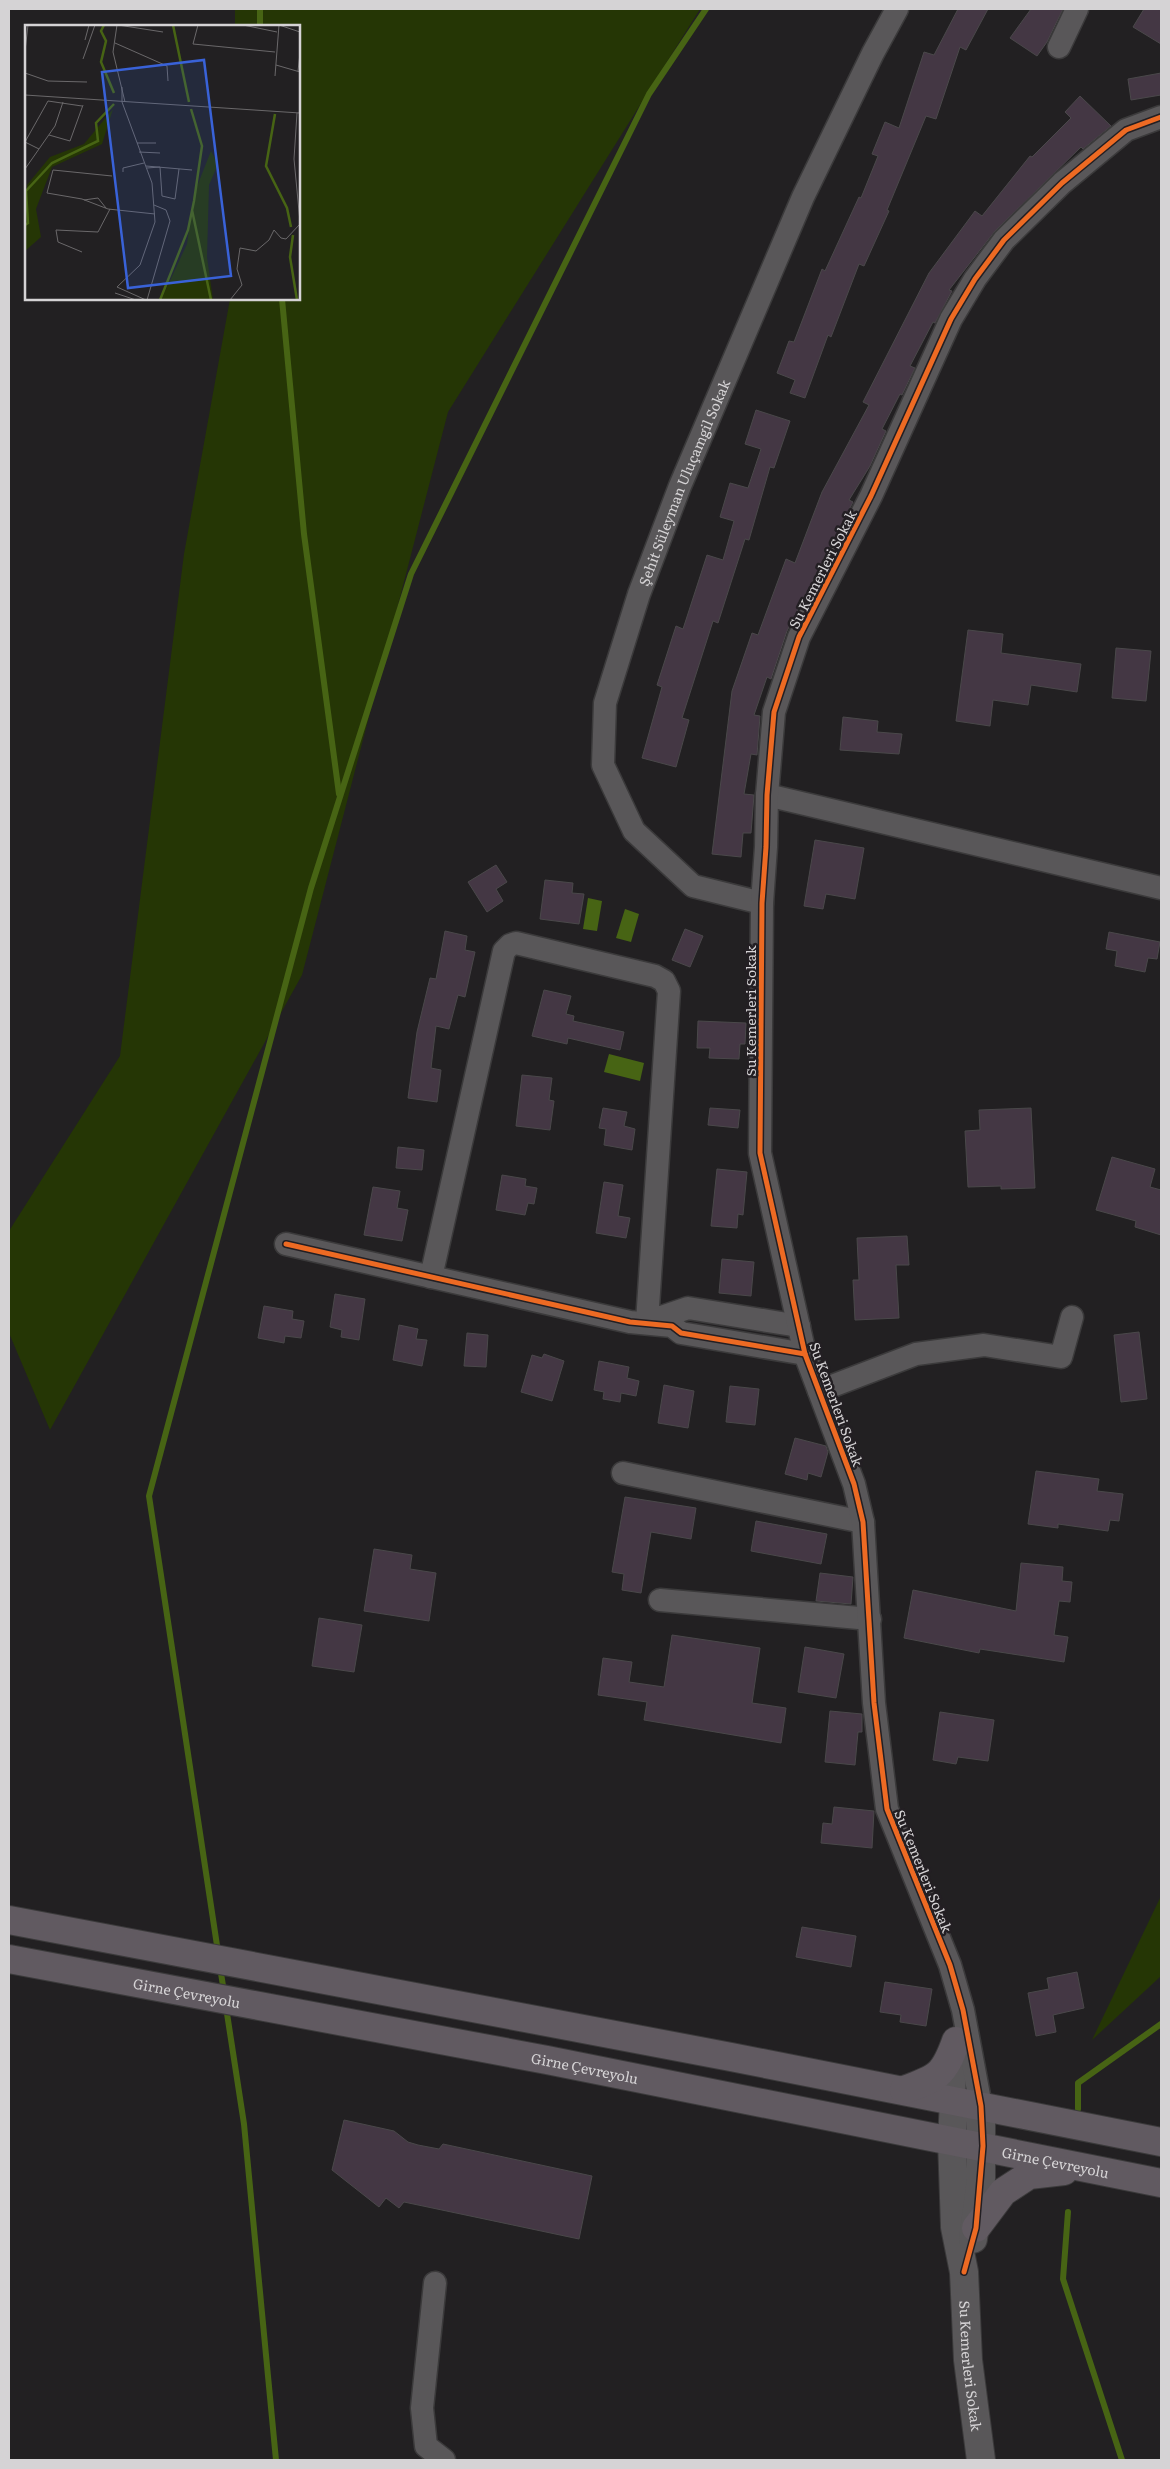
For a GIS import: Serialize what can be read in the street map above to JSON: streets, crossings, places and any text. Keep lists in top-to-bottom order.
{
  "streets": {
    "highway": ["Girne Çevreyolu"],
    "street": ["Şehit Süleyman Uluçamgil Sokak", "Su Kemerleri Sokak"]
  },
  "crossings": [
    ["Şehit Süleyman Uluçamgil Sokak", "Su Kemerleri Sokak"]
  ]
}
